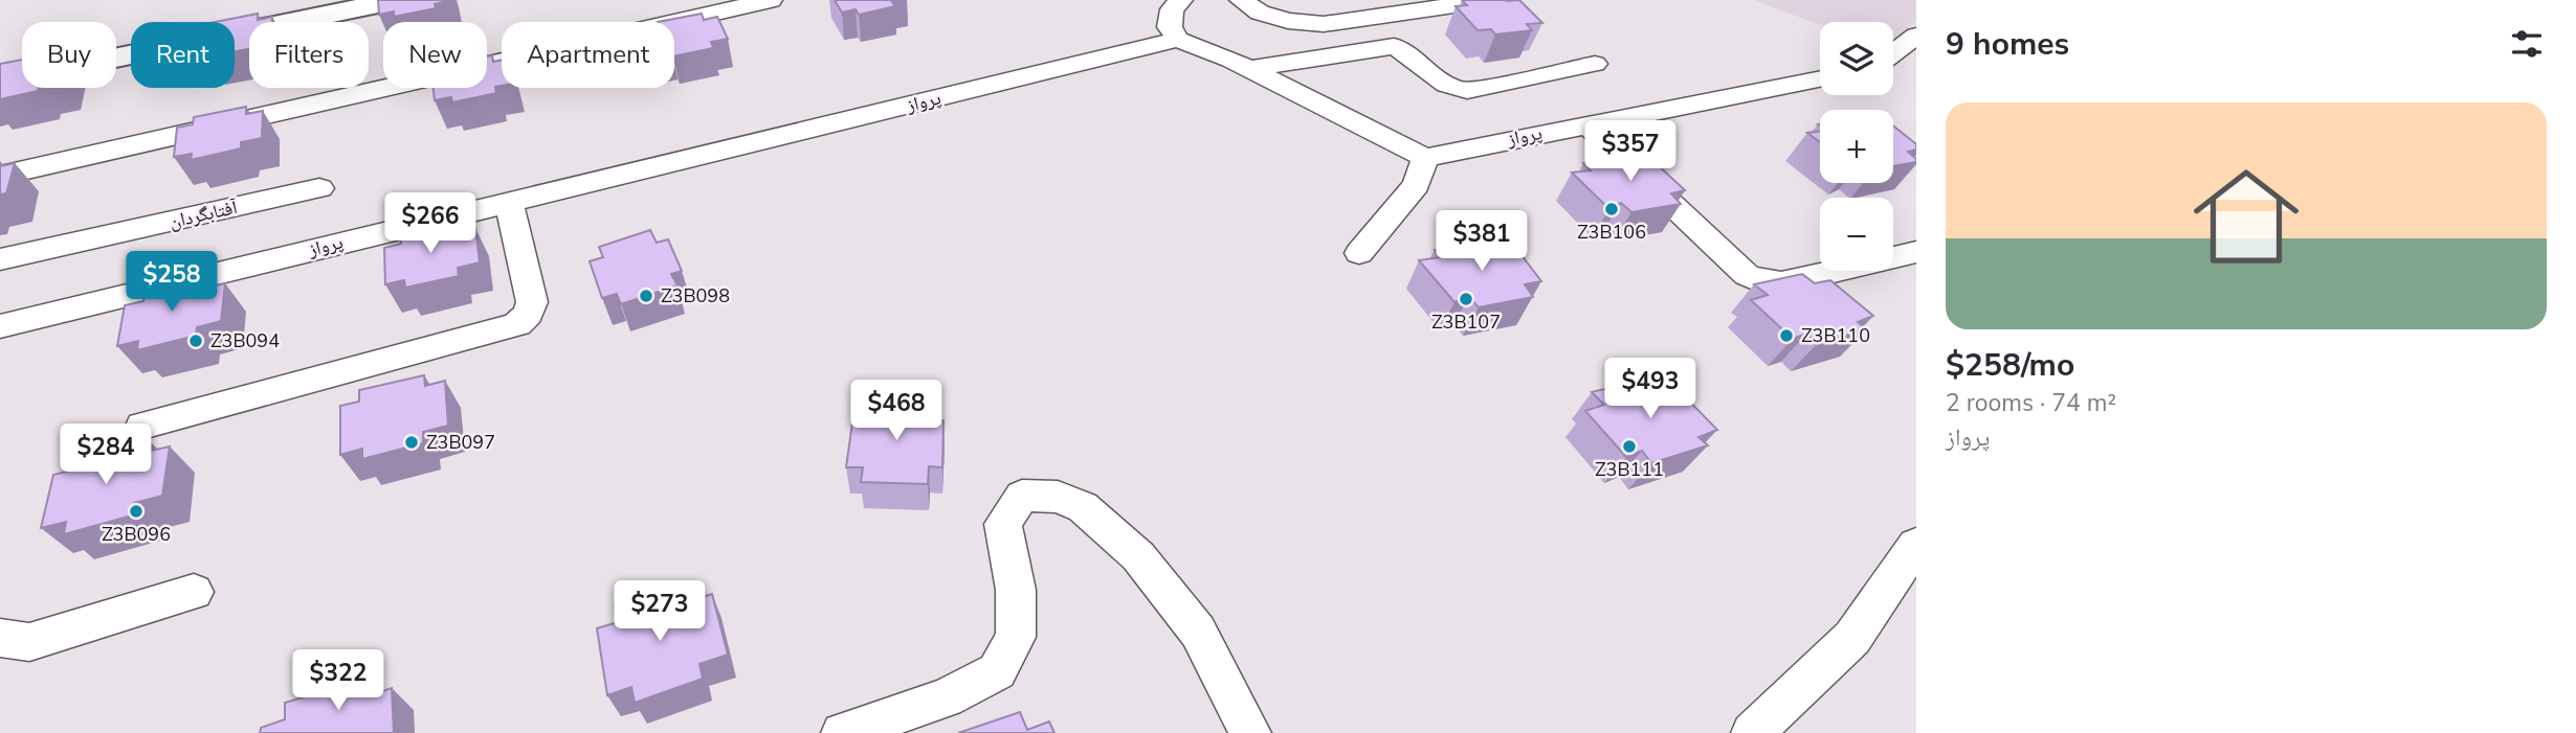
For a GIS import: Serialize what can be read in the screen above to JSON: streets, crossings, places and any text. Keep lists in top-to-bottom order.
{
  "streets": {
    "street": ["پرواز", "آفتابگردان"]
  },
  "places": [
    "Z3B106",
    "Z3B098",
    "Z3B107",
    "Z3B110",
    "Z3B094",
    "Z3B097",
    "Z3B111",
    "Z3B096"
  ],
  "page": {
    "heading": "9 homes",
    "map_buttons": ["+", "−"],
    "chip": [
      "Buy",
      "Rent",
      "Filters",
      "New",
      "Apartment"
    ],
    "list": [
      {
        "name": "$258/mo",
        "note": "2 rooms · 74 m² · پرواز"
      }
    ],
    "price": [
      "$357",
      "$266",
      "$381",
      "$258",
      "$493",
      "$468",
      "$284",
      "$273",
      "$322"
    ]
  }
}
